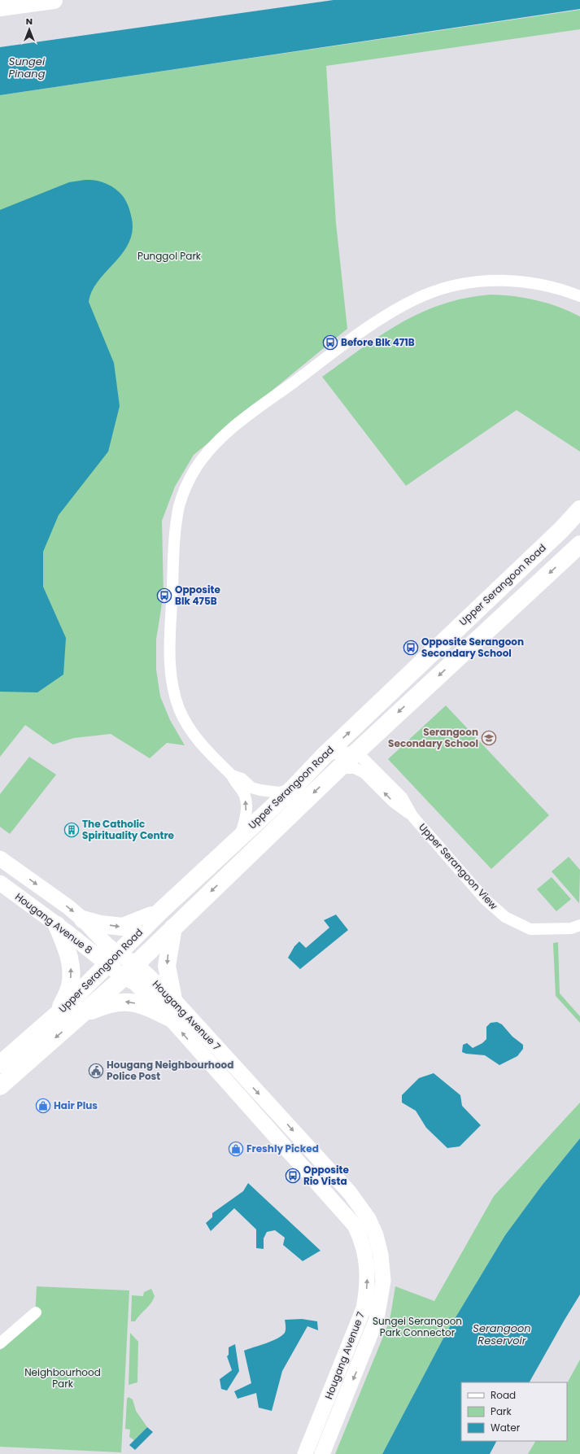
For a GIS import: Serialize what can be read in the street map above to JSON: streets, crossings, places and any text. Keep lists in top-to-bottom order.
{
  "streets": {
    "main road": ["Upper Serangoon Road", "Hougang Avenue 8", "Hougang Avenue 7"],
    "street": ["Upper Serangoon View"]
  },
  "crossings": [
    ["Upper Serangoon Road", "Upper Serangoon View"],
    ["Upper Serangoon Road", "Hougang Avenue 8"],
    ["Upper Serangoon Road", "Hougang Avenue 7"],
    ["Hougang Avenue 8", "Hougang Avenue 7"]
  ],
  "water": ["Sungei Pinang", "Serangoon Reservoir"],
  "parks": ["Punggol Park", "Sungei Serangoon Park Connector", "Neighbourhood Park"],
  "places": {
    "bus stop": [
      "Before Blk 471B",
      "Opposite Blk 475B",
      "Opposite Serangoon Secondary School",
      "Opposite Rio Vista"
    ],
    "school or university": ["Serangoon Secondary School"],
    "building": ["The Catholic Spirituality Centre"],
    "public building": ["Hougang Neighbourhood Police Post"],
    "shop": ["Hair Plus", "Freshly Picked"]
  },
  "legend": ["Road", "Park", "Water"],
  "north": "top"
}
